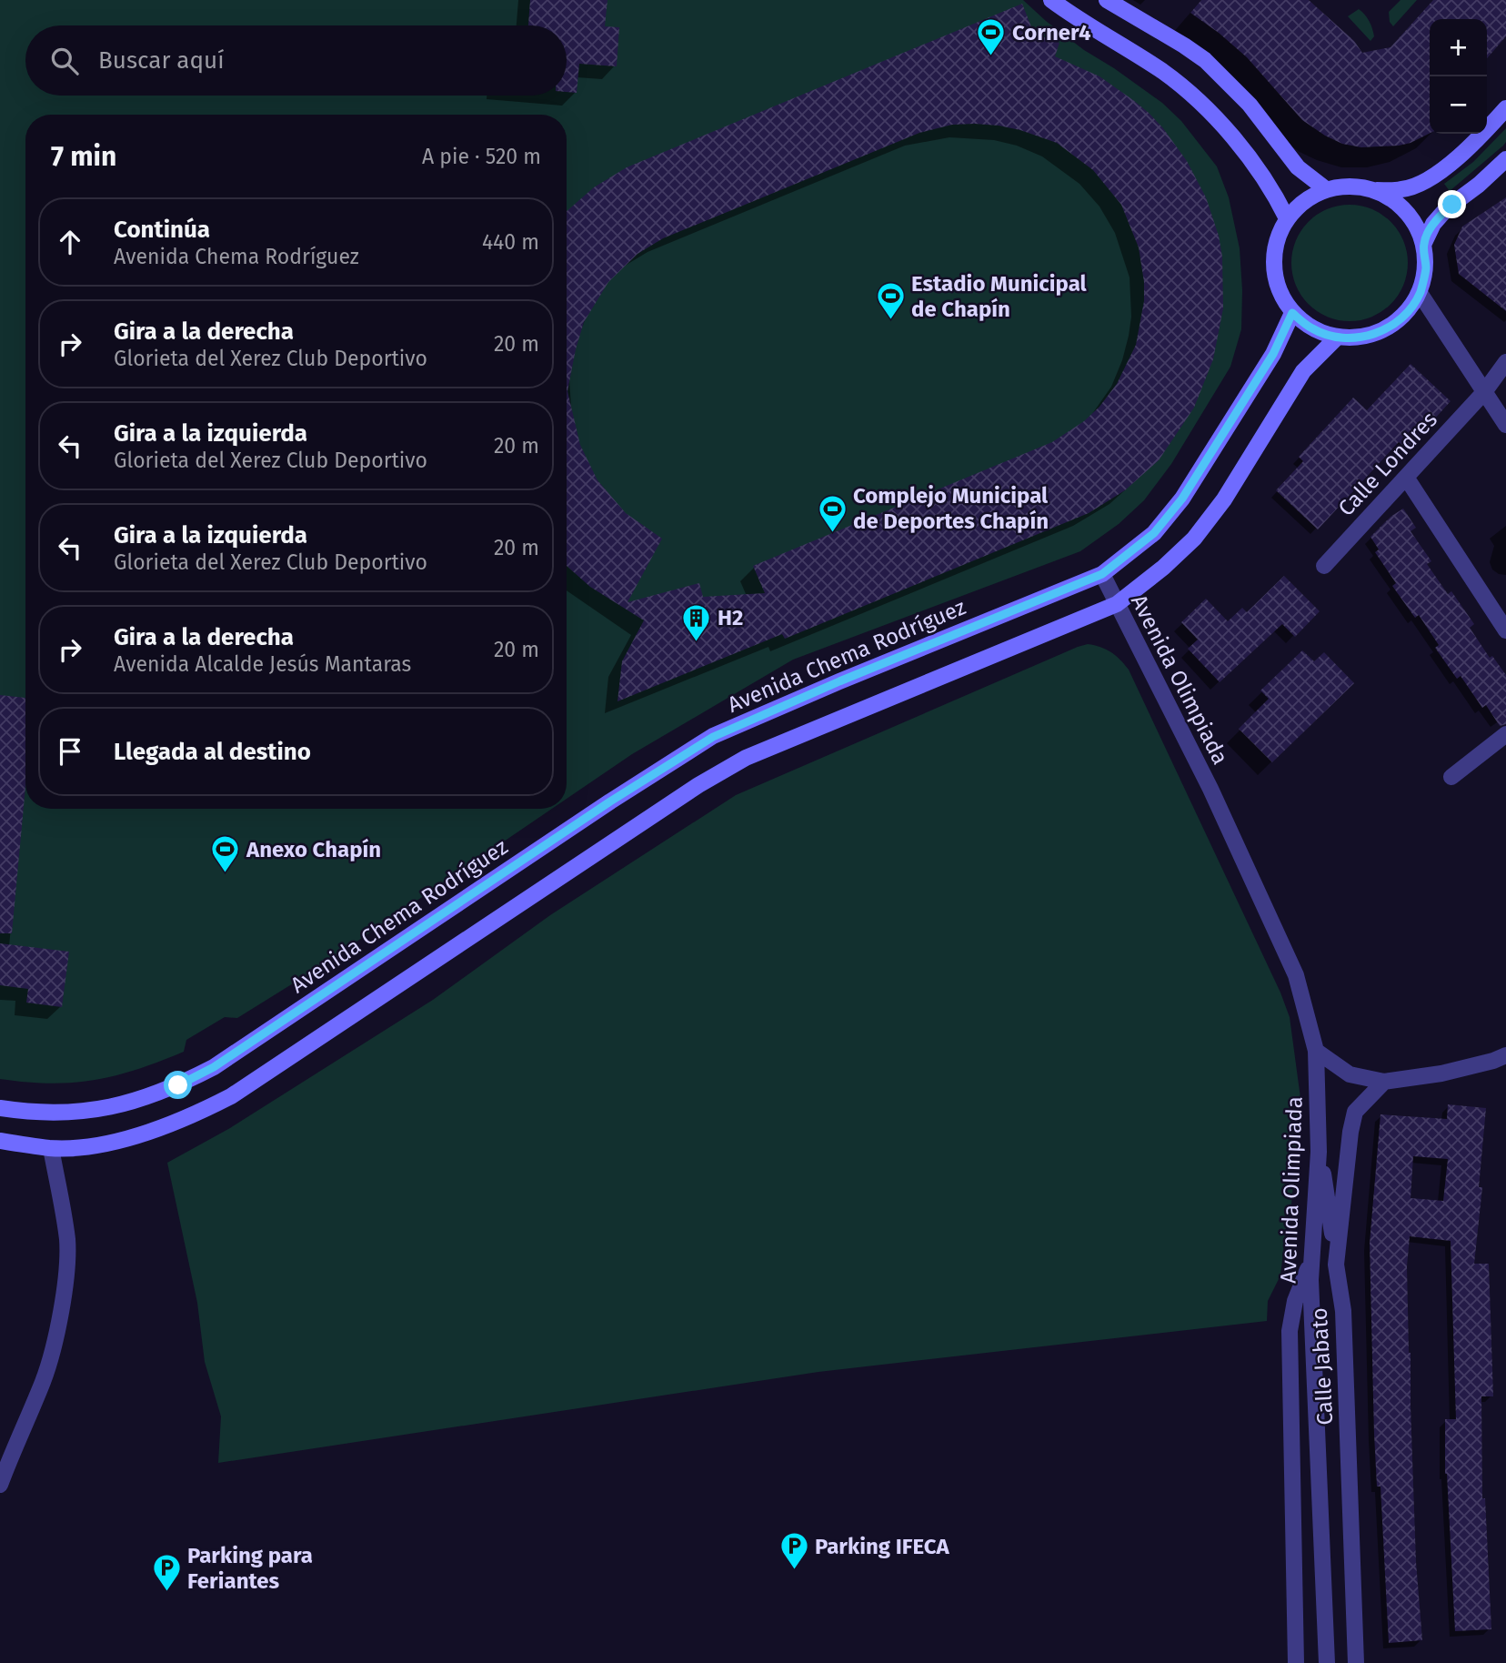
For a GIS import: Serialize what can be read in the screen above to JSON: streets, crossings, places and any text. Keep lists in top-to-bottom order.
{
  "streets": {
    "main road": ["Avenida Chema Rodríguez"],
    "street": ["Calle Londres", "Avenida Olimpiada", "Calle Jabato"]
  },
  "crossings": [
    ["Avenida Chema Rodríguez", "Avenida Olimpiada"]
  ],
  "places": {
    "sports": [
      "Corner4",
      "Estadio Municipal de Chapín",
      "Complejo Municipal de Deportes Chapín",
      "Anexo Chapín"
    ],
    "building": ["H2"],
    "parking": ["Parking IFECA", "Parking para Feriantes"]
  },
  "page": {
    "map_buttons": ["+", "−"],
    "search": "Buscar aquí",
    "heading": ["7 min", "A pie · 520 m"],
    "list": [
      ["Continúa", "Avenida Chema Rodríguez", "440 m"],
      ["Gira a la derecha", "Glorieta del Xerez Club Deportivo", "20 m"],
      ["Gira a la izquierda", "Glorieta del Xerez Club Deportivo", "20 m"],
      ["Gira a la izquierda", "Glorieta del Xerez Club Deportivo", "20 m"],
      ["Gira a la derecha", "Avenida Alcalde Jesús Mantaras", "20 m"],
      "Llegada al destino"
    ]
  }
}
